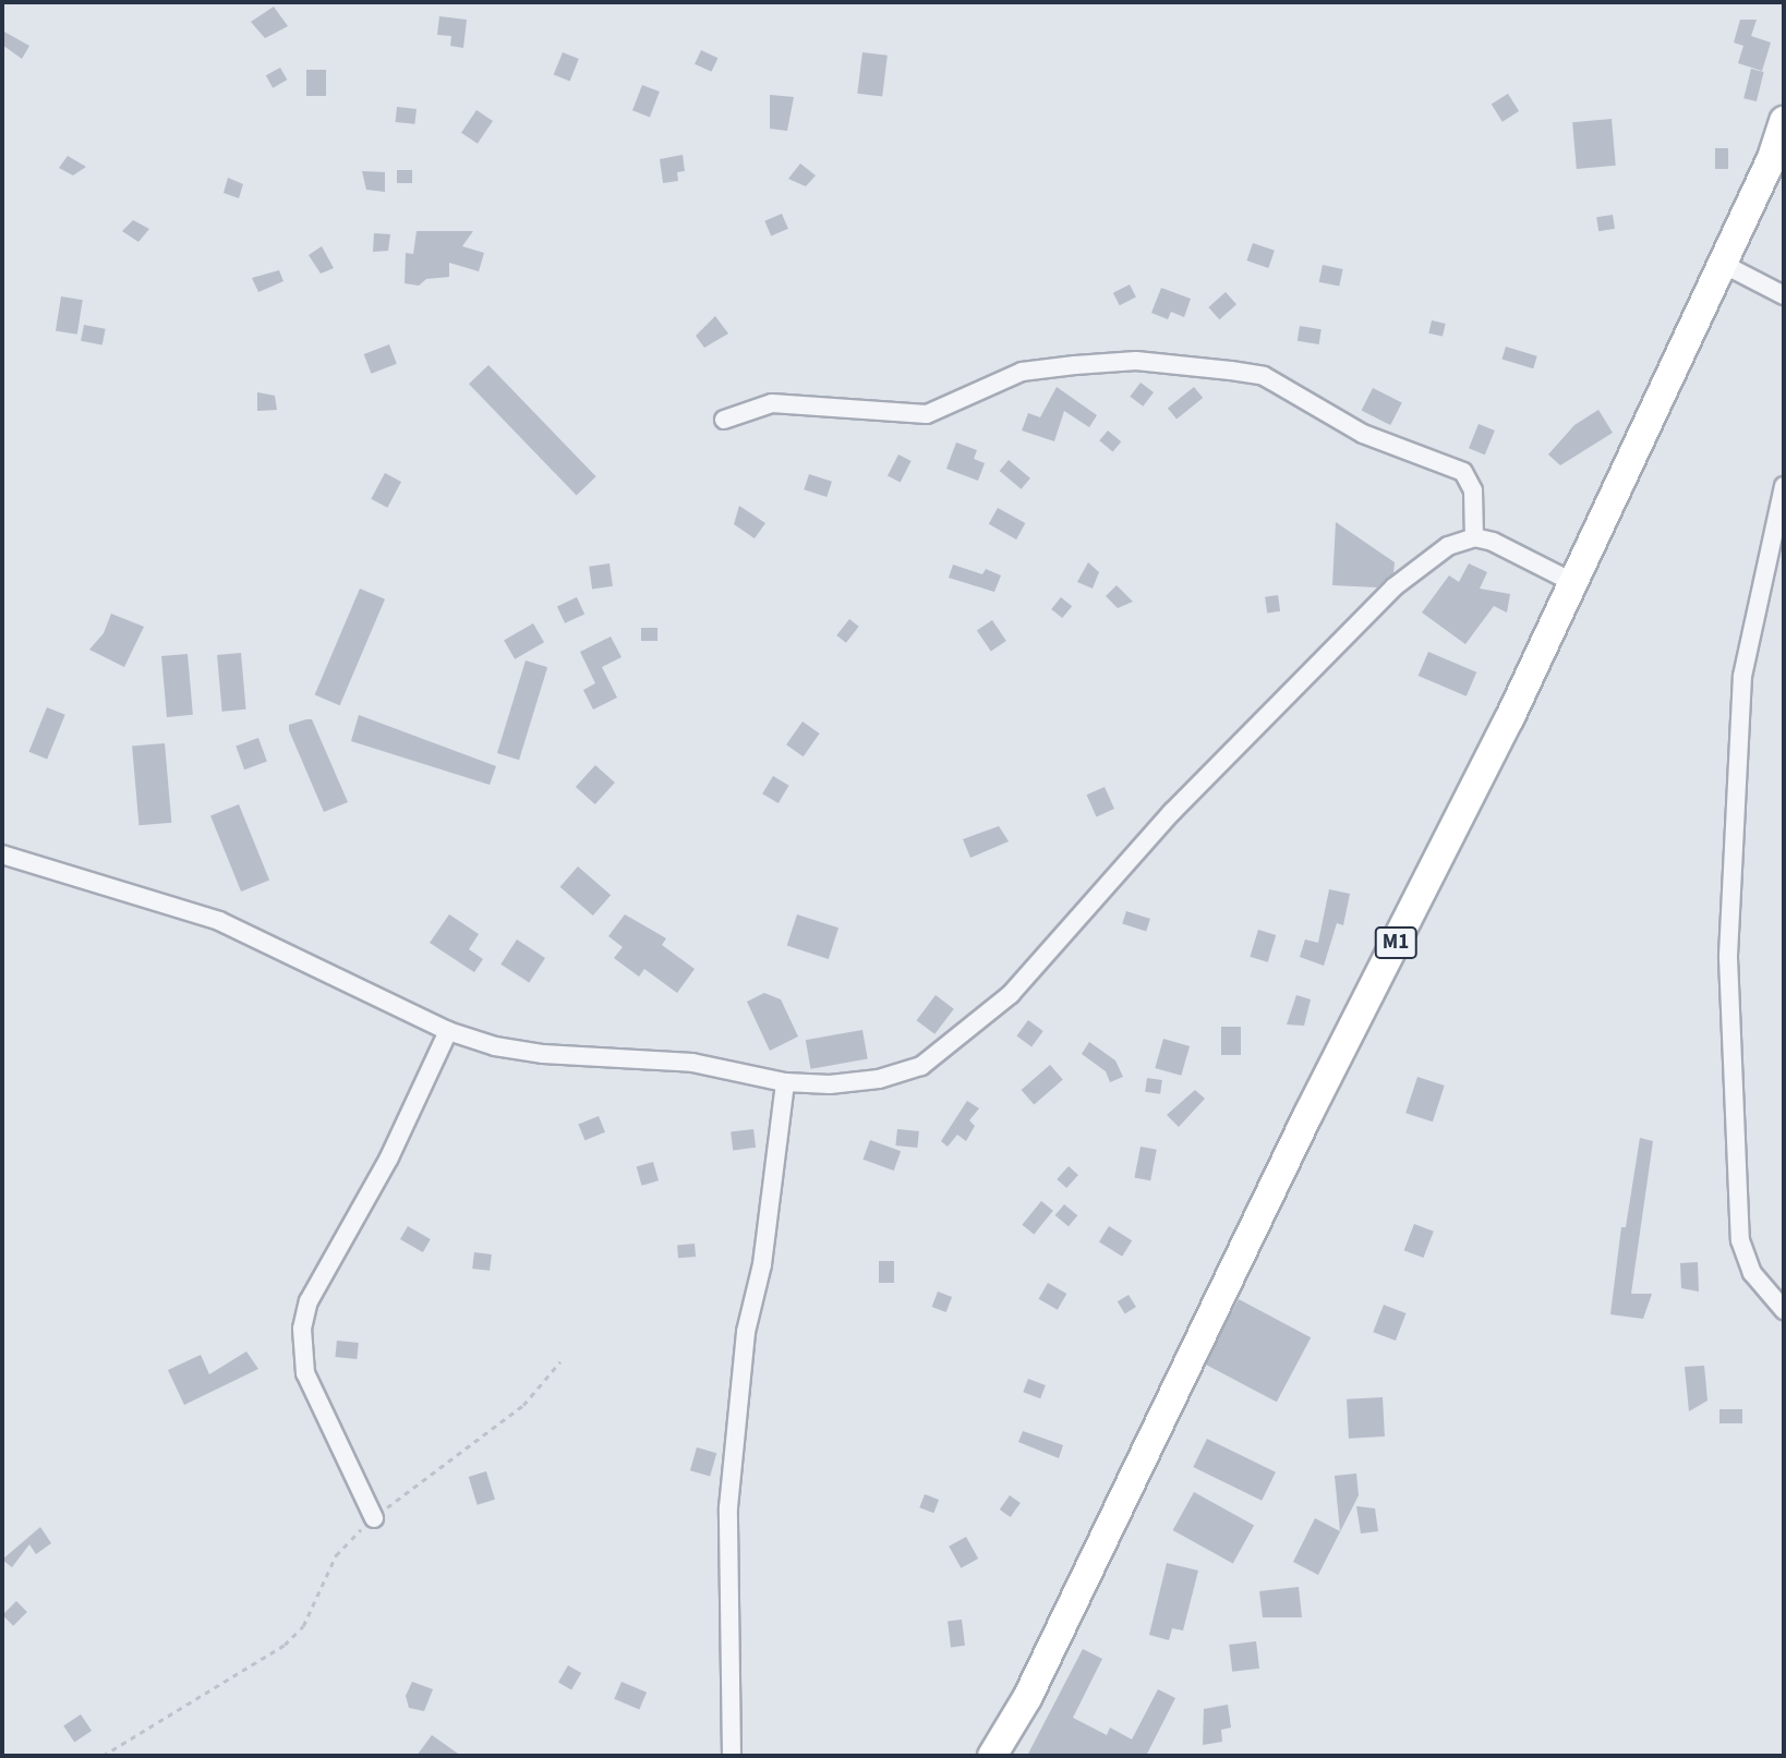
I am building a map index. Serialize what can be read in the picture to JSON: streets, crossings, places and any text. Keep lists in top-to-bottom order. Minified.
{"streets":{"highway":["M1"]}}
